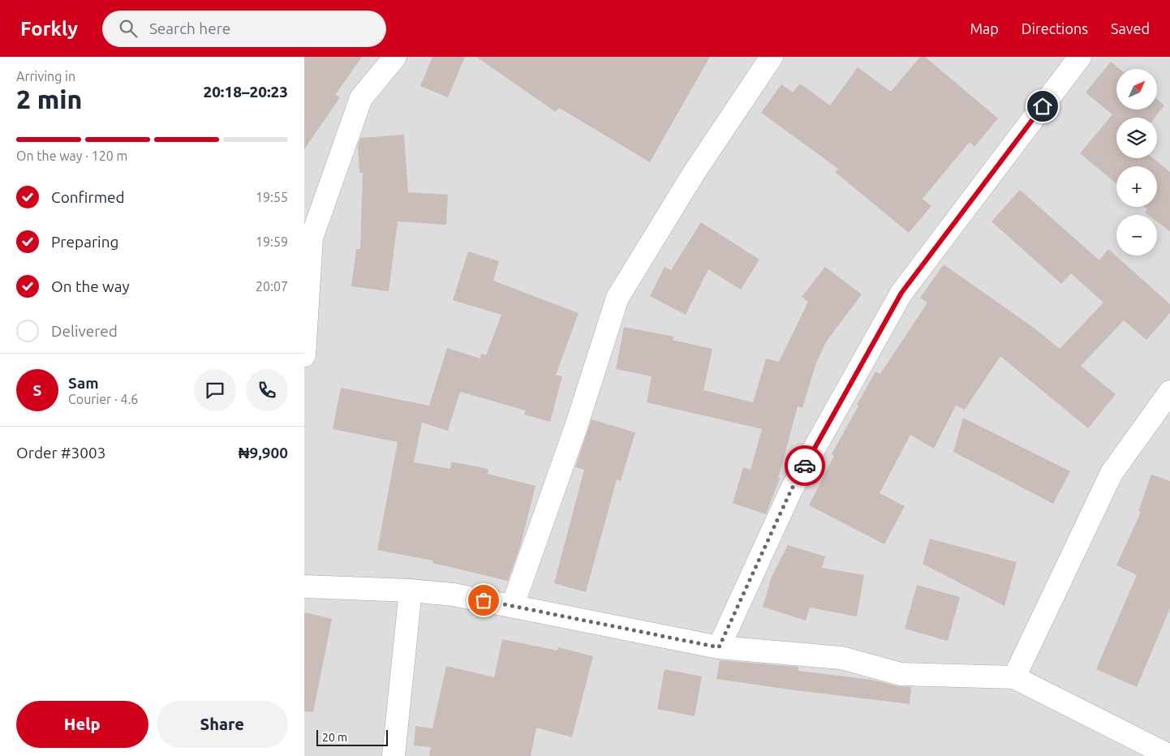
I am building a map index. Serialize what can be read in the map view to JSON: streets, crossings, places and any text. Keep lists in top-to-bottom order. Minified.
{"scale_bar":"20 m","north":"top right","page":{"header":"Forkly","search":"Search here","nav":["Map","Directions","Saved"],"heading":["2 min","Arriving in","20:18–20:23"],"panel":["Sam","Courier · 4.6","Order #3003","₦9,900"],"map_buttons":["+","−"],"bar":"On the way · 120 m","list":[["Confirmed","19:55"],["Preparing","19:59"],["On the way","20:07"],"Delivered"],"round":"S","buttons":["Help","Share"],"scale":"20 m"}}
